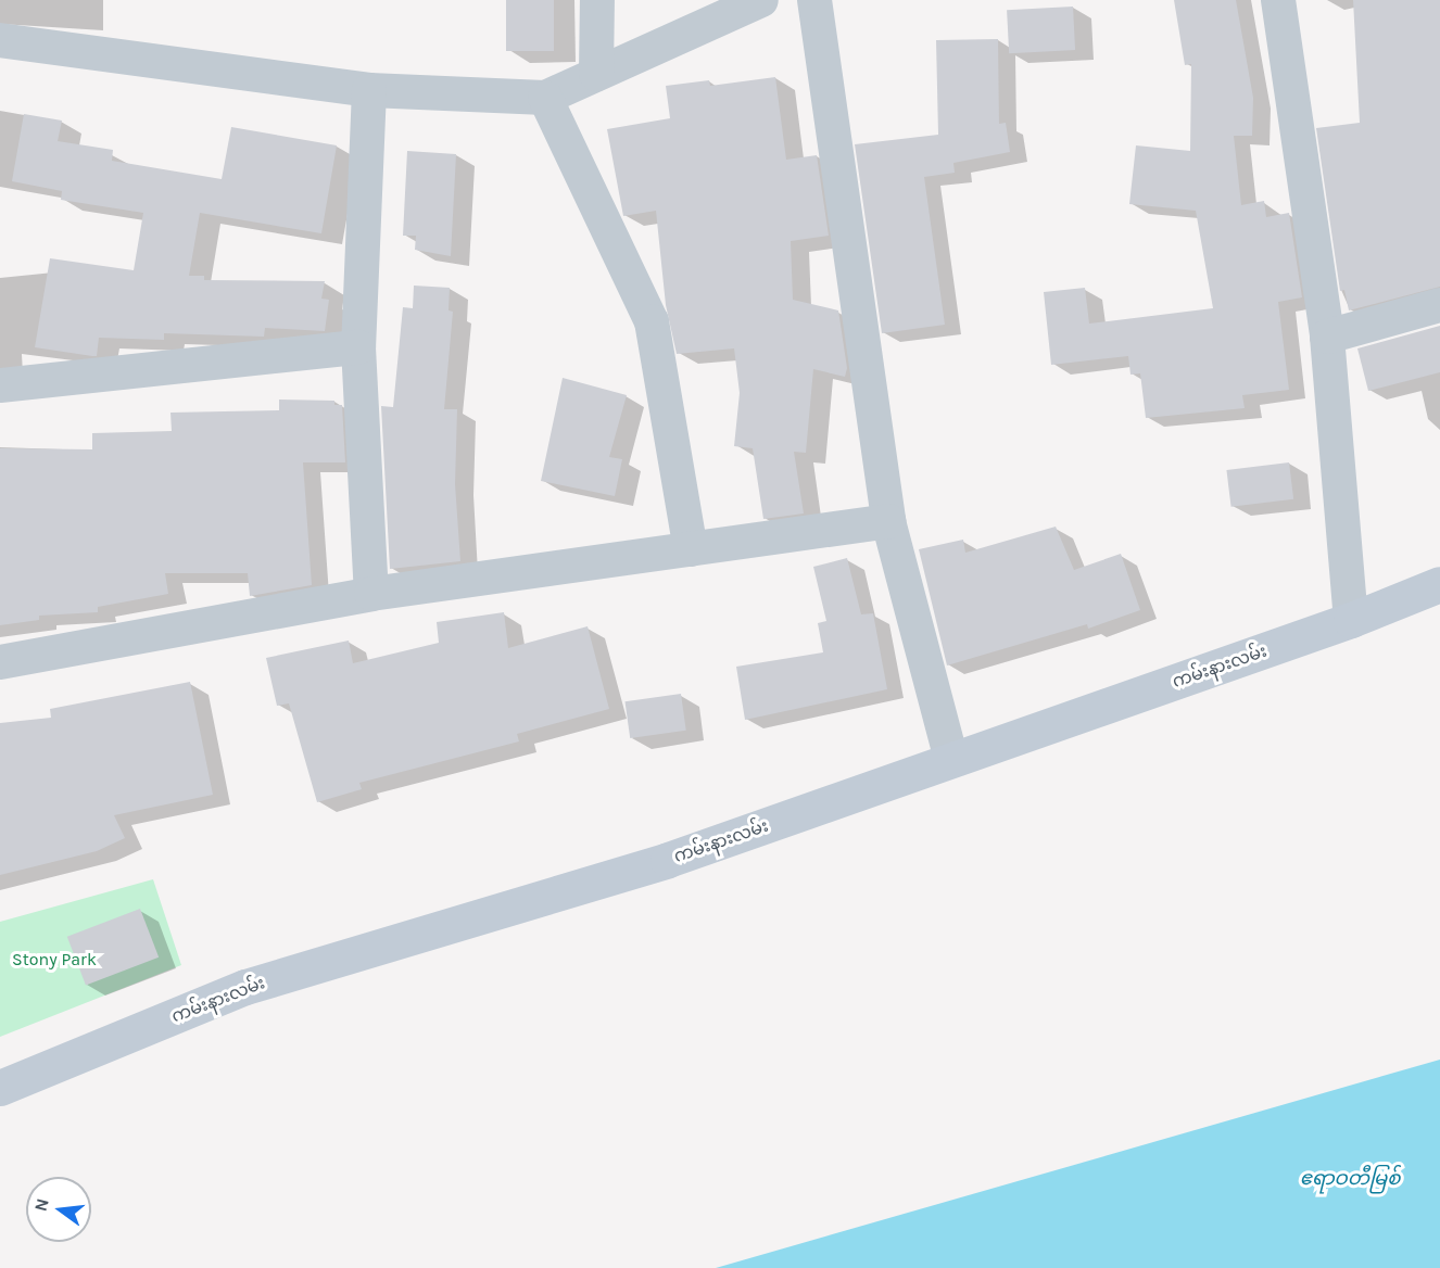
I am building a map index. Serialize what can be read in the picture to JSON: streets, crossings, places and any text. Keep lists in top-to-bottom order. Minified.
{"streets":{"street":["ကမ်းနားလမ်း"]},"water":["ဧရာဝတီမြစ်"],"parks":["Stony Park"],"north":"left"}
